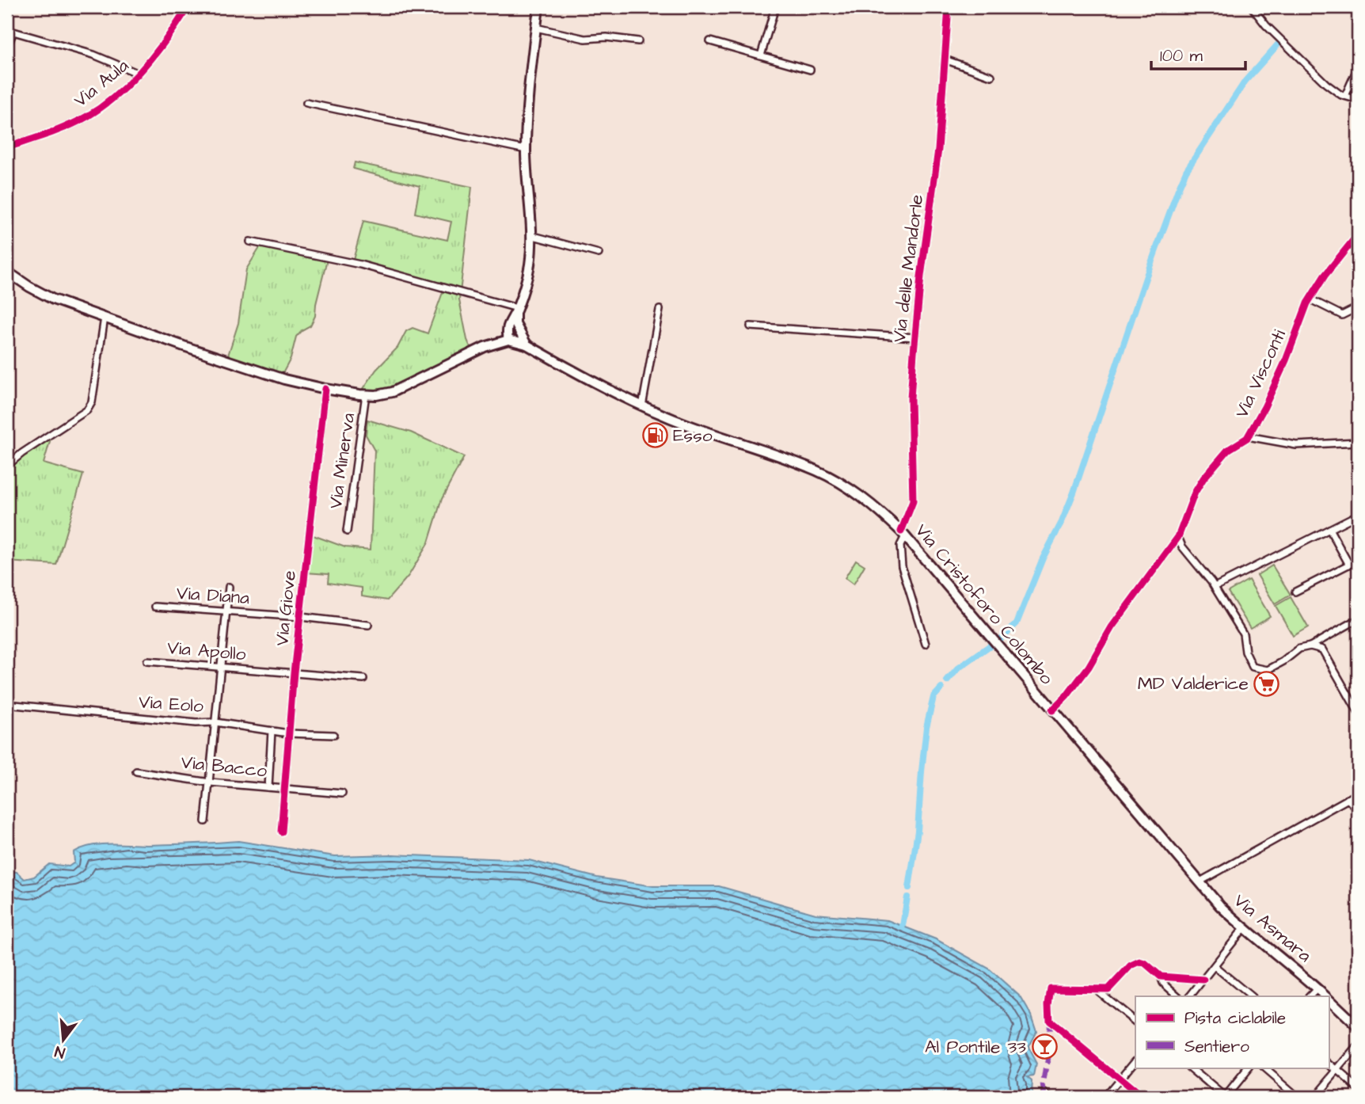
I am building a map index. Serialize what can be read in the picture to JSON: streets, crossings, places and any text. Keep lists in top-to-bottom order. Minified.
{"streets":{"main road":["Via Cristoforo Colombo","Via Asmara"],"street":["Via Aula","Via delle Mandorle","Via Visconti","Via Minerva","Via Diana","Via Giove","Via Apollo","Via Eolo","Via Bacco"]},"crossings":[["Via delle Mandorle","Via Cristoforo Colombo"],["Via Visconti","Via Cristoforo Colombo"],["Via Diana","Via Giove"],["Via Cristoforo Colombo","Via Asmara"],["Via Giove","Via Apollo"],["Via Giove","Via Eolo"],["Via Giove","Via Bacco"]],"places":{"fuel station":["Esso"],"supermarket":["MD Valderice"],"bar":["Al Pontile 33"]},"legend":["Pista ciclabile","Sentiero"],"scale_bar":"100 m","north":"bottom"}
